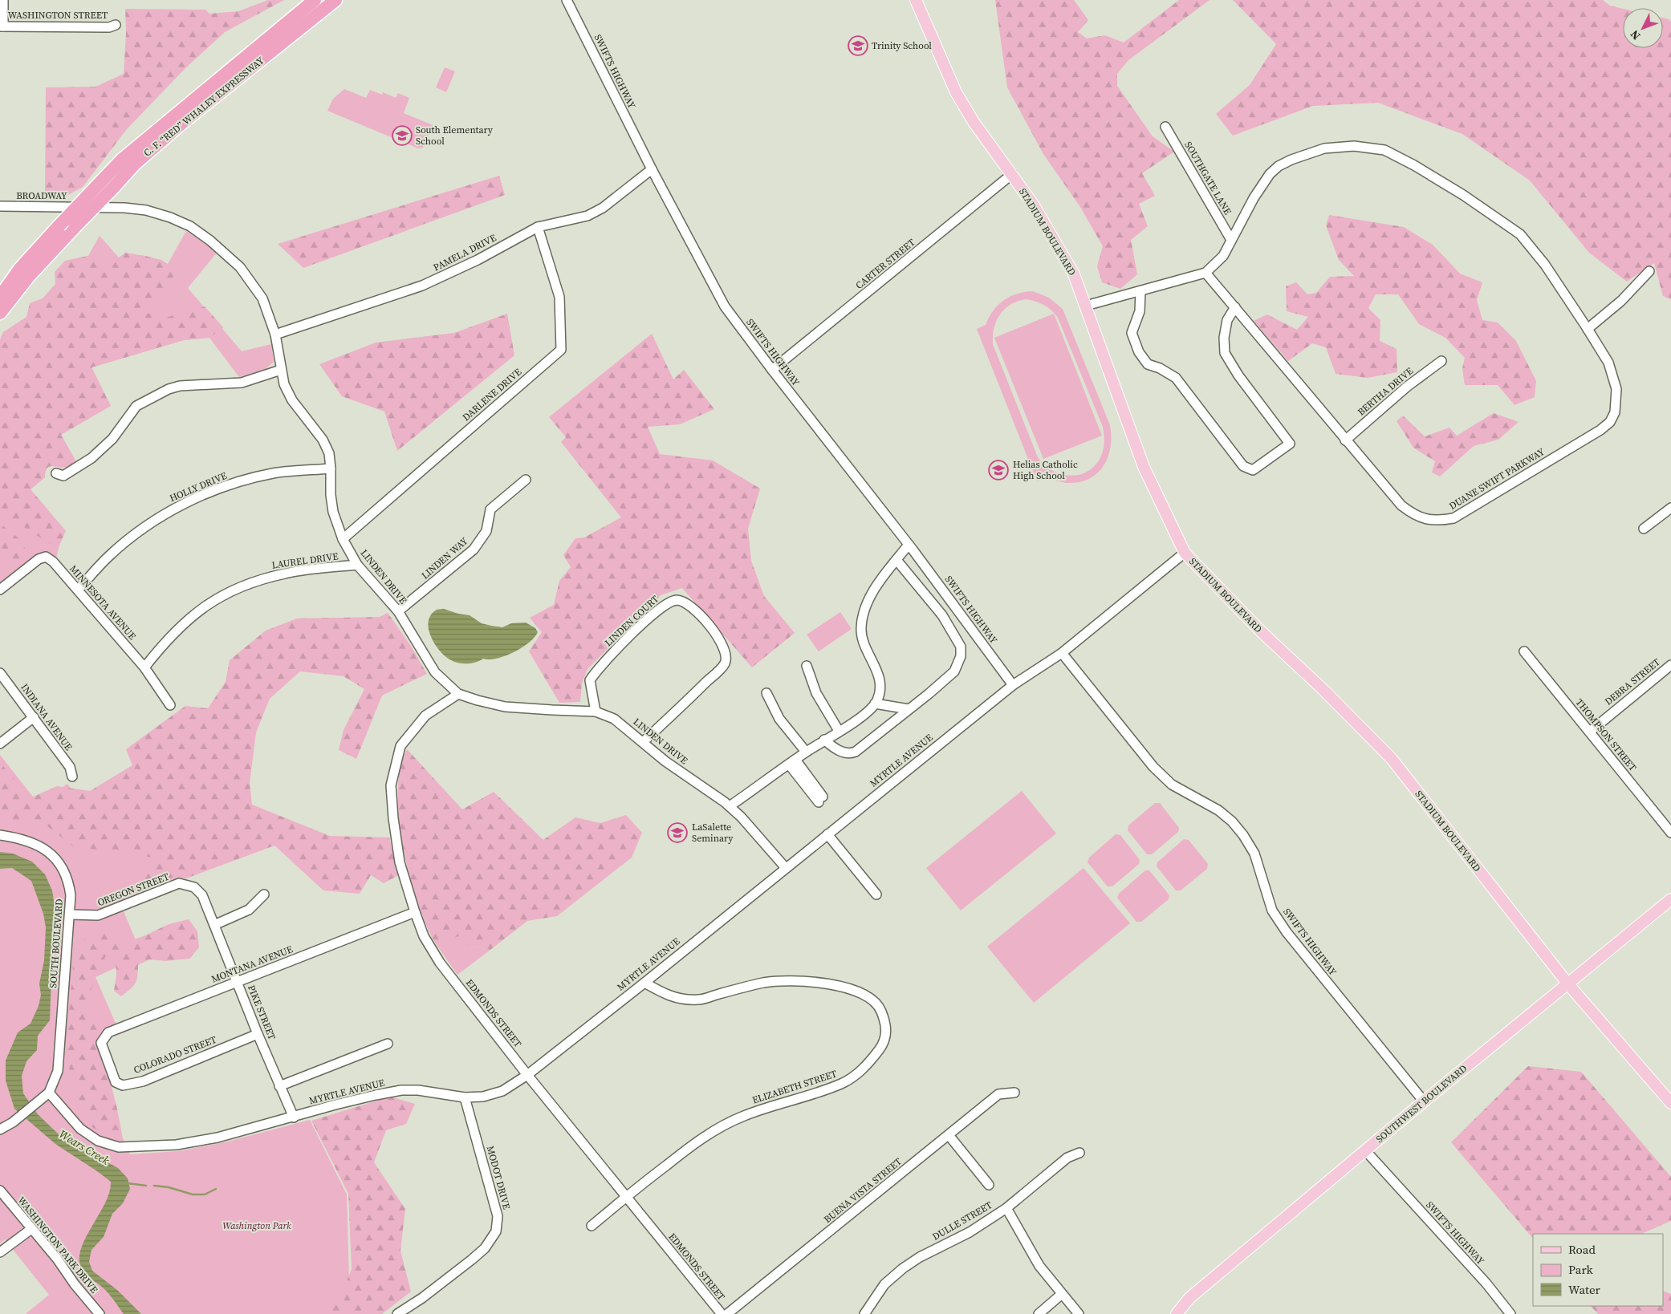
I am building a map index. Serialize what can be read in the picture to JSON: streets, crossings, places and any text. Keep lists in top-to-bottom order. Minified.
{"streets":{"highway":["C. F. “RED” WHALEY EXPRESSWAY"],"main road":["STADIUM BOULEVARD","SOUTHWEST BOULEVARD"],"street":["WASHINGTON STREET","SWIFTS HIGHWAY","SOUTHGATE LANE","BROADWAY","PAMELA DRIVE","CARTER STREET","BERTHA DRIVE","DARLENE DRIVE","DUANE SWIFT PARKWAY","HOLLY DRIVE","LINDEN WAY","LAUREL DRIVE","LINDEN DRIVE","MINNESOTA AVENUE","LINDEN COURT","DEBRA STREET","INDIANA AVENUE","THOMPSON STREET","MYRTLE AVENUE","OREGON STREET","SOUTH BOULEVARD","MONTANA AVENUE","PIKE STREET","EDMONDS STREET","COLORADO STREET","ELIZABETH STREET","MODOT DRIVE","BUENA VISTA STREET","DULLE STREET","WASHINGTON PARK DRIVE"]},"crossings":[["SWIFTS HIGHWAY","PAMELA DRIVE"],["SWIFTS HIGHWAY","CARTER STREET"],["SWIFTS HIGHWAY","MYRTLE AVENUE"],["SWIFTS HIGHWAY","SOUTHWEST BOULEVARD"],["SOUTHGATE LANE","DUANE SWIFT PARKWAY"],["BROADWAY","LINDEN DRIVE"],["STADIUM BOULEVARD","CARTER STREET"],["STADIUM BOULEVARD","DUANE SWIFT PARKWAY"],["STADIUM BOULEVARD","MYRTLE AVENUE"],["STADIUM BOULEVARD","SOUTHWEST BOULEVARD"],["PAMELA DRIVE","DARLENE DRIVE"],["PAMELA DRIVE","LINDEN DRIVE"],["BERTHA DRIVE","DUANE SWIFT PARKWAY"],["DARLENE DRIVE","LINDEN DRIVE"],["HOLLY DRIVE","LINDEN DRIVE"],["HOLLY DRIVE","MINNESOTA AVENUE"],["LINDEN WAY","LINDEN DRIVE"],["LAUREL DRIVE","LINDEN DRIVE"],["LAUREL DRIVE","MINNESOTA AVENUE"],["LINDEN DRIVE","LINDEN COURT"],["LINDEN DRIVE","MYRTLE AVENUE"],["LINDEN DRIVE","EDMONDS STREET"],["DEBRA STREET","THOMPSON STREET"],["MYRTLE AVENUE","SOUTH BOULEVARD"],["MYRTLE AVENUE","PIKE STREET"],["MYRTLE AVENUE","EDMONDS STREET"],["MYRTLE AVENUE","ELIZABETH STREET"],["MYRTLE AVENUE","MODOT DRIVE"],["OREGON STREET","SOUTH BOULEVARD"],["OREGON STREET","PIKE STREET"],["MONTANA AVENUE","PIKE STREET"],["MONTANA AVENUE","EDMONDS STREET"],["MONTANA AVENUE","COLORADO STREET"],["PIKE STREET","COLORADO STREET"],["EDMONDS STREET","ELIZABETH STREET"]],"water":["Wears Creek"],"parks":["Washington Park"],"places":{"school or university":["Trinity School","South Elementary School","Helias Catholic High School","LaSalette Seminary"]},"legend":["Road","Park","Water"],"north":"bottom left"}
